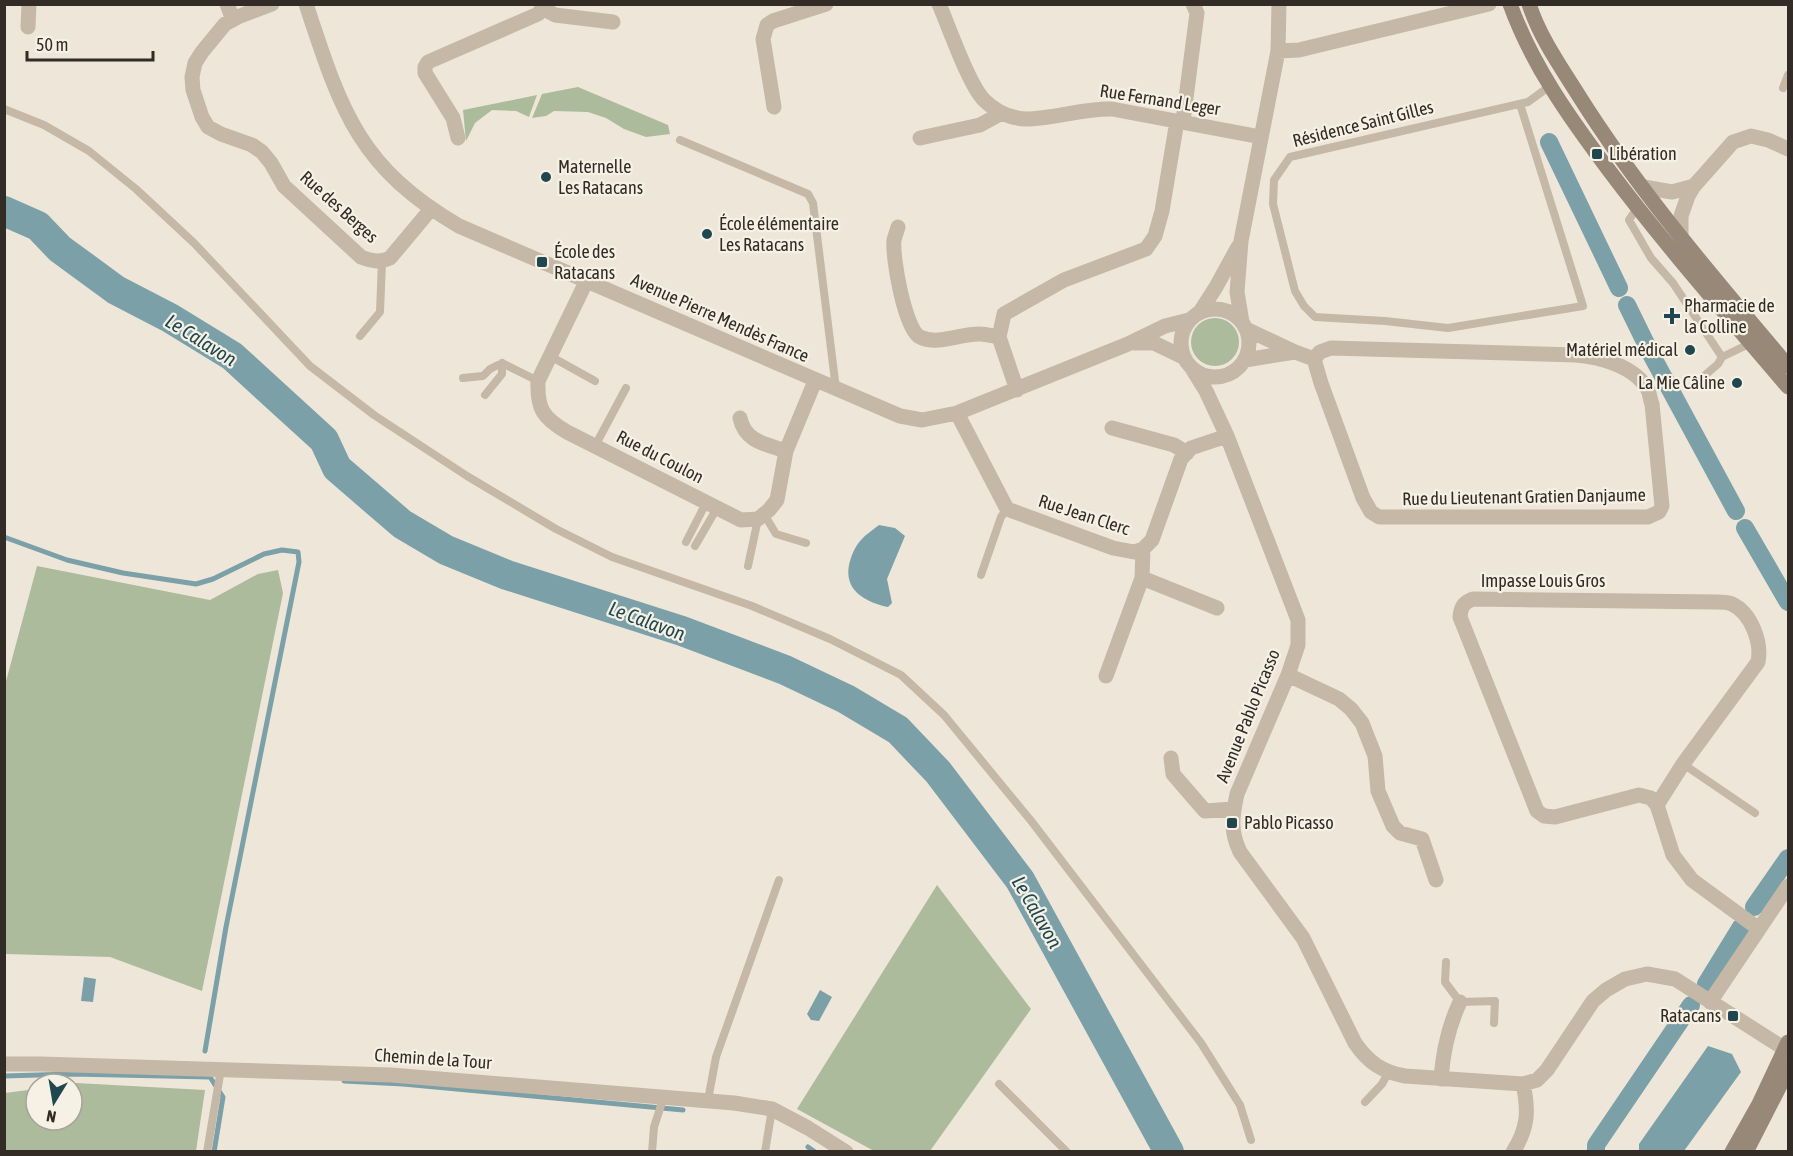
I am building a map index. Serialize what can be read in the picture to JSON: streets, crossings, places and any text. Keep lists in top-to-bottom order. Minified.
{"streets":{"street":["Rue Fernand Leger","Rue des Berges","Avenue Pierre Mendès France","Rue du Coulon","Rue du Lieutenant Gratien Danjaume","Rue Jean Clerc","Impasse Louis Gros","Avenue Pablo Picasso","Chemin de la Tour"],"lane":["Résidence Saint Gilles"]},"crossings":[["Rue des Berges","Avenue Pierre Mendès France"],["Avenue Pierre Mendès France","Avenue Pablo Picasso"]],"water":["Le Calavon"],"places":{"transit":["Libération","École des Ratacans","Pablo Picasso","Ratacans"],"other":["Maternelle Les Ratacans","École élémentaire Les Ratacans","Matériel médical","La Mie Câline"],"health":["Pharmacie de la Colline"]},"scale_bar":"50 m","north":"bottom"}
